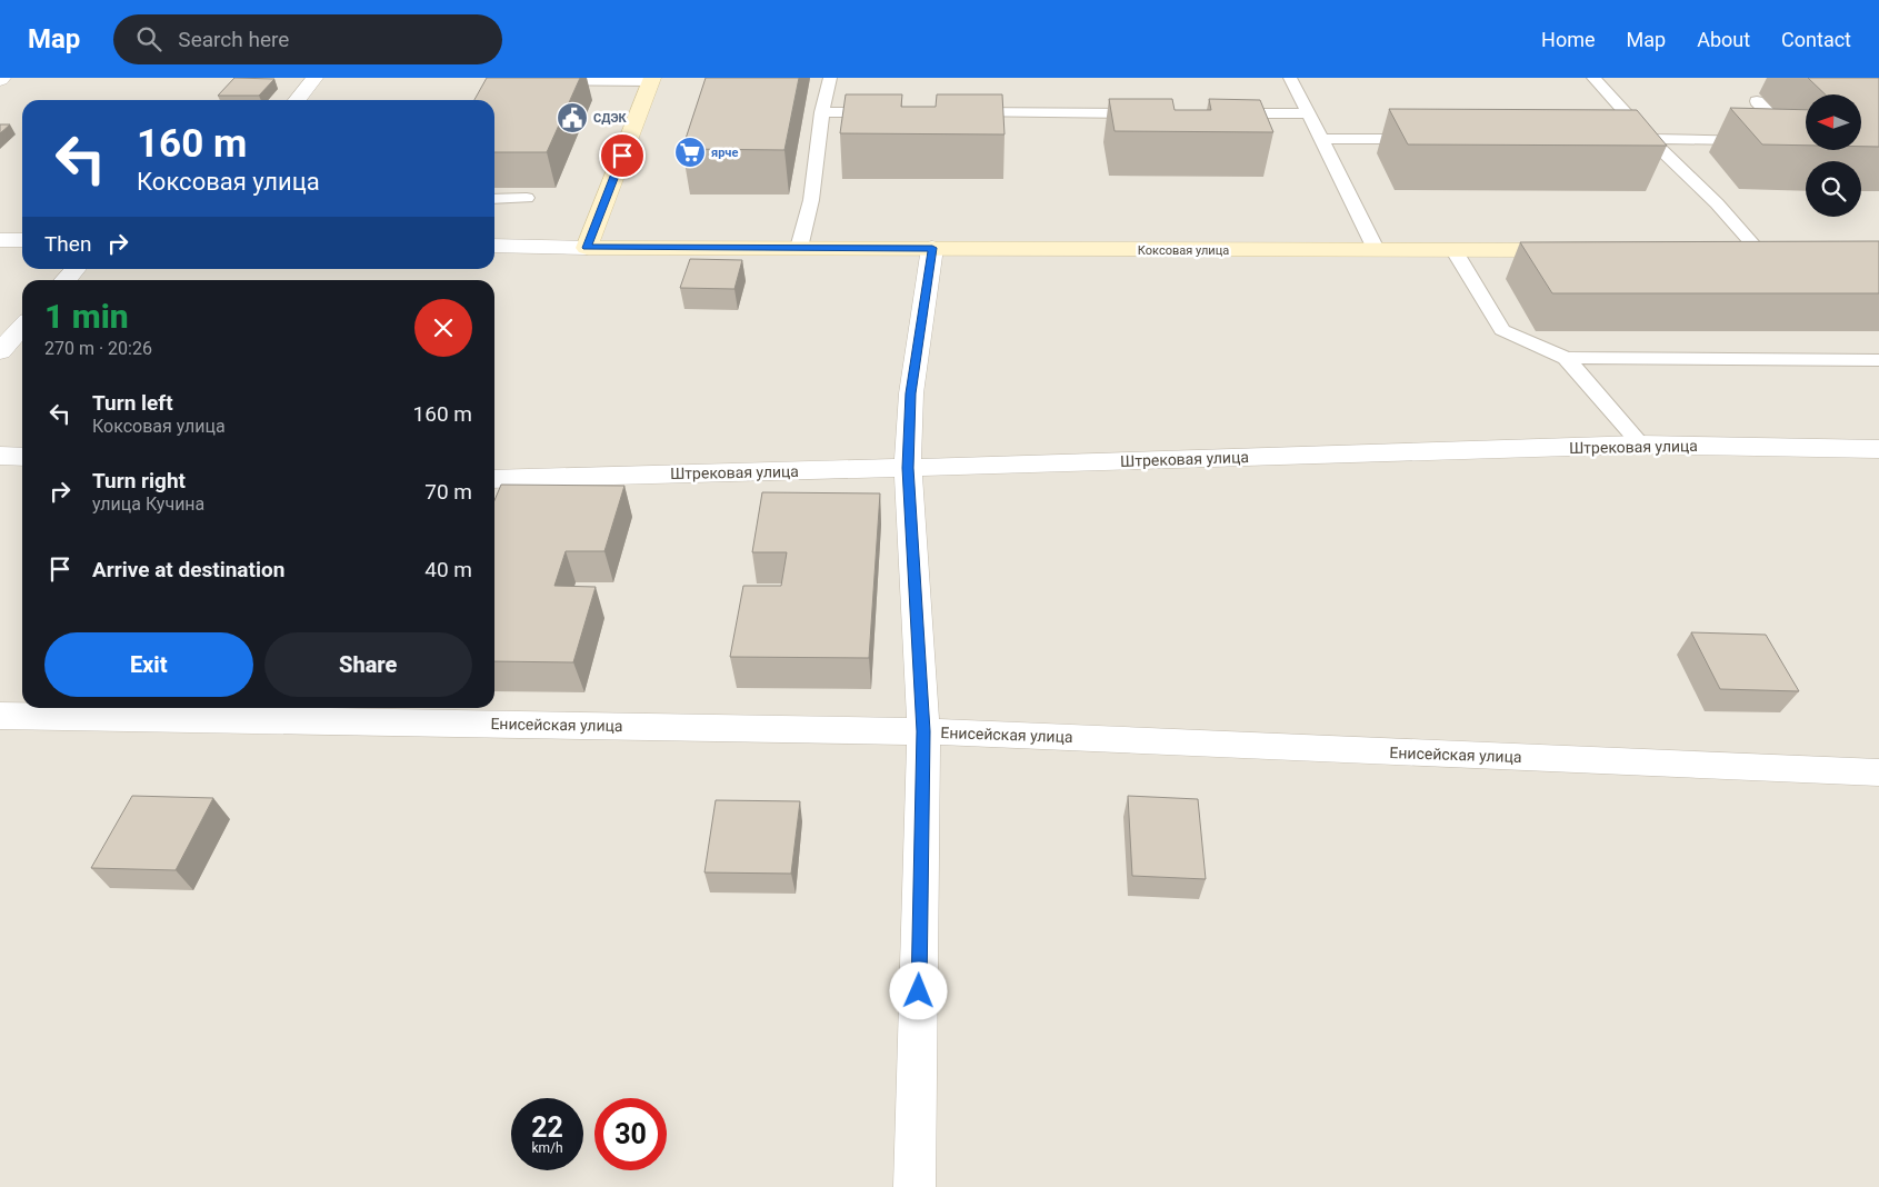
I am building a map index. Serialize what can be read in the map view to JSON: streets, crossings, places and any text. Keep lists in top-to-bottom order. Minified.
{"streets":{"main road":["Коксовая улица"],"street":["Штрековая улица","Енисейская улица"]},"places":{"public building":["СДЭК"],"supermarket":["ярче"]},"north":"left","page":{"header":"Map","search":"Search here","nav":["Home","Map","About","Contact"],"turn":["160 m","Коксовая улица"],"then":"Then","heading":["1 min","270 m · 20:26"],"list":[{"name":"Turn left","note":"Коксовая улица","value":"160 m"},{"name":"Turn right","note":"улица Кучина","value":"70 m"},{"name":"Arrive at destination","value":"40 m"}],"buttons":["Exit","Share"],"speed":"22 km/h","limit":"30"}}
